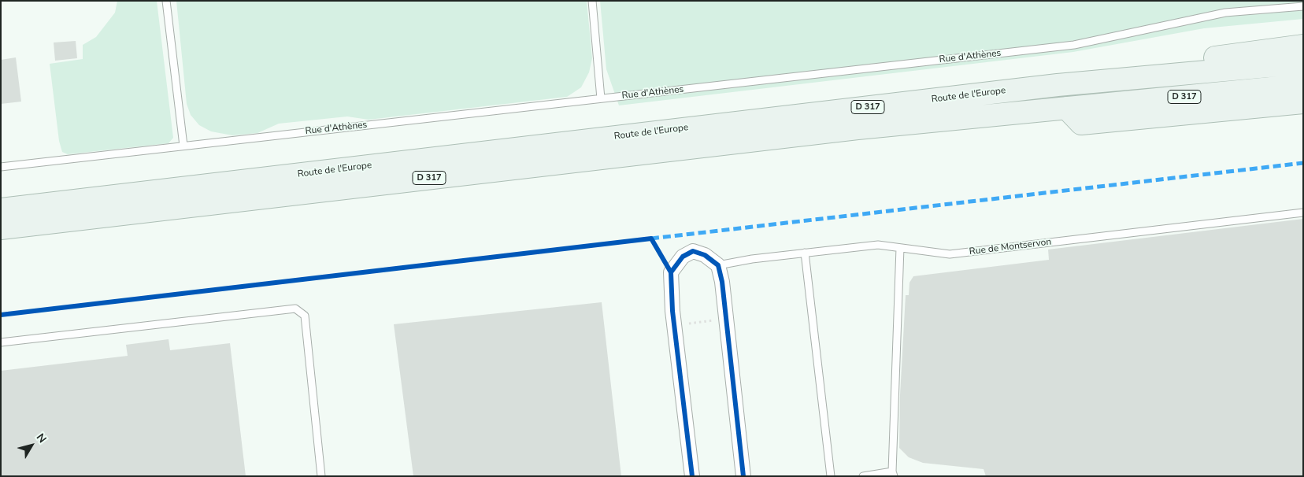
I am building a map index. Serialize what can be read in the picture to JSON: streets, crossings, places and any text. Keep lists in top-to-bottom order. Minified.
{"streets":{"main road":["Route de l'Europe","D 317"],"lane":["Rue d'Athènes","Rue de Montservon"]},"north":"top right"}
